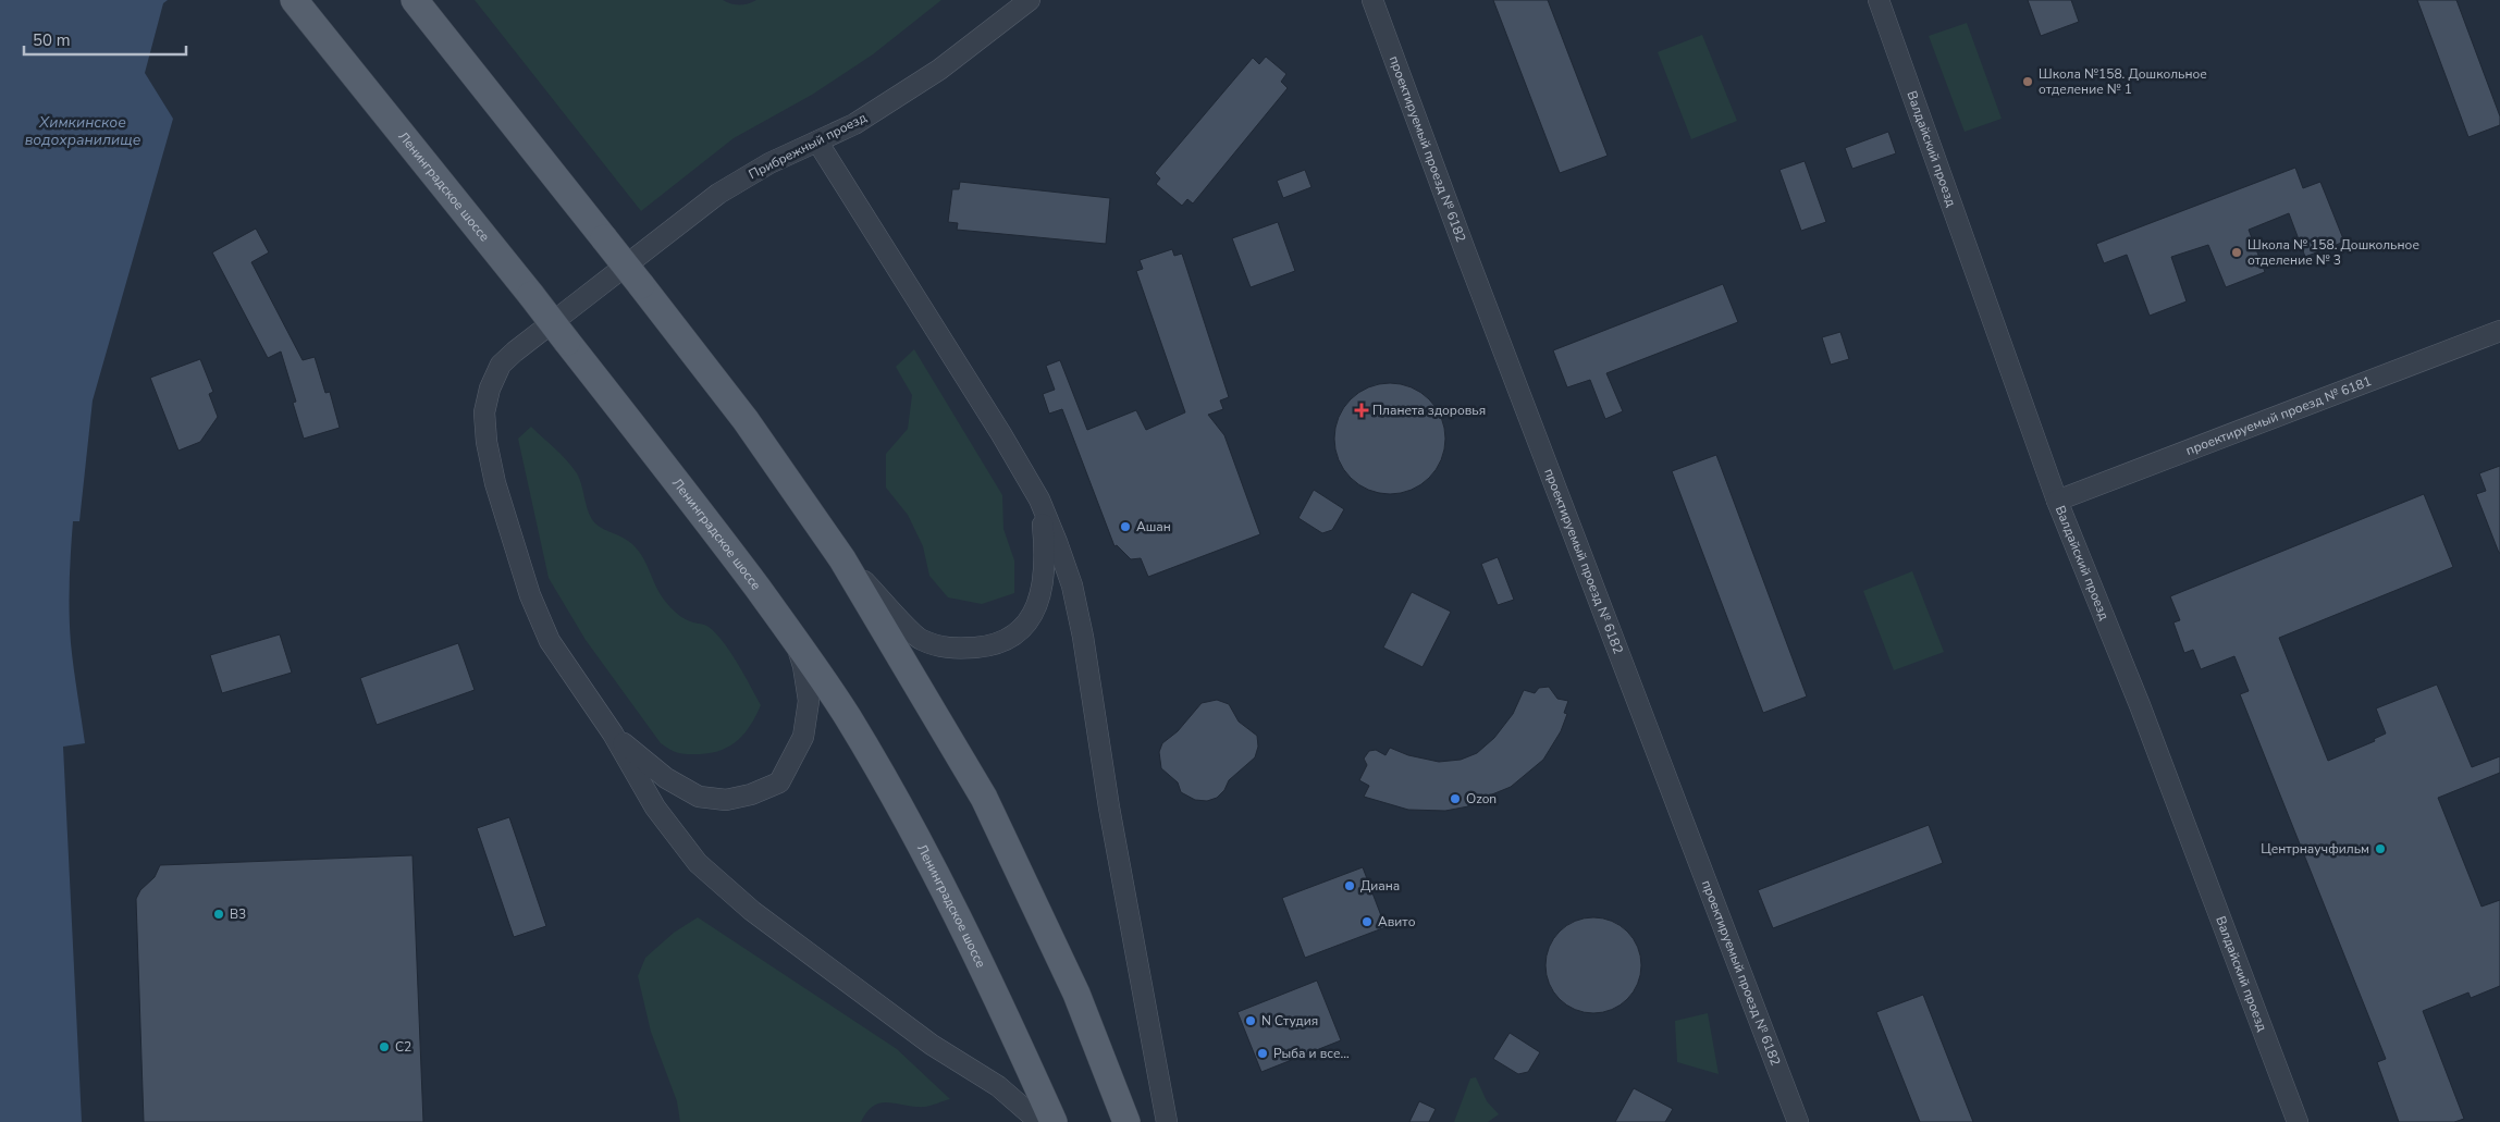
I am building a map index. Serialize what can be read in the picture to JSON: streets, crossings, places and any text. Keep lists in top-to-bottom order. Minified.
{"streets":{"main road":["Ленинградское шоссе"],"street":["Прибрежный проезд","проектируемый проезд № 6182","Валдайский проезд","проектируемый проезд № 6181"]},"crossings":[["Валдайский проезд","проектируемый проезд № 6181"]],"water":["Химкинское водохранилище"],"places":{"other":["Школа №158. Дошкольное отделение № 1","Школа № 158. Дошкольное отделение № 3","Ашан","Ozon","Центрнаучфильм","Диана","B3","Авито","N Студия","C2","Рыба и все..."],"health":["Планета здоровья"]},"scale_bar":"50 m"}
